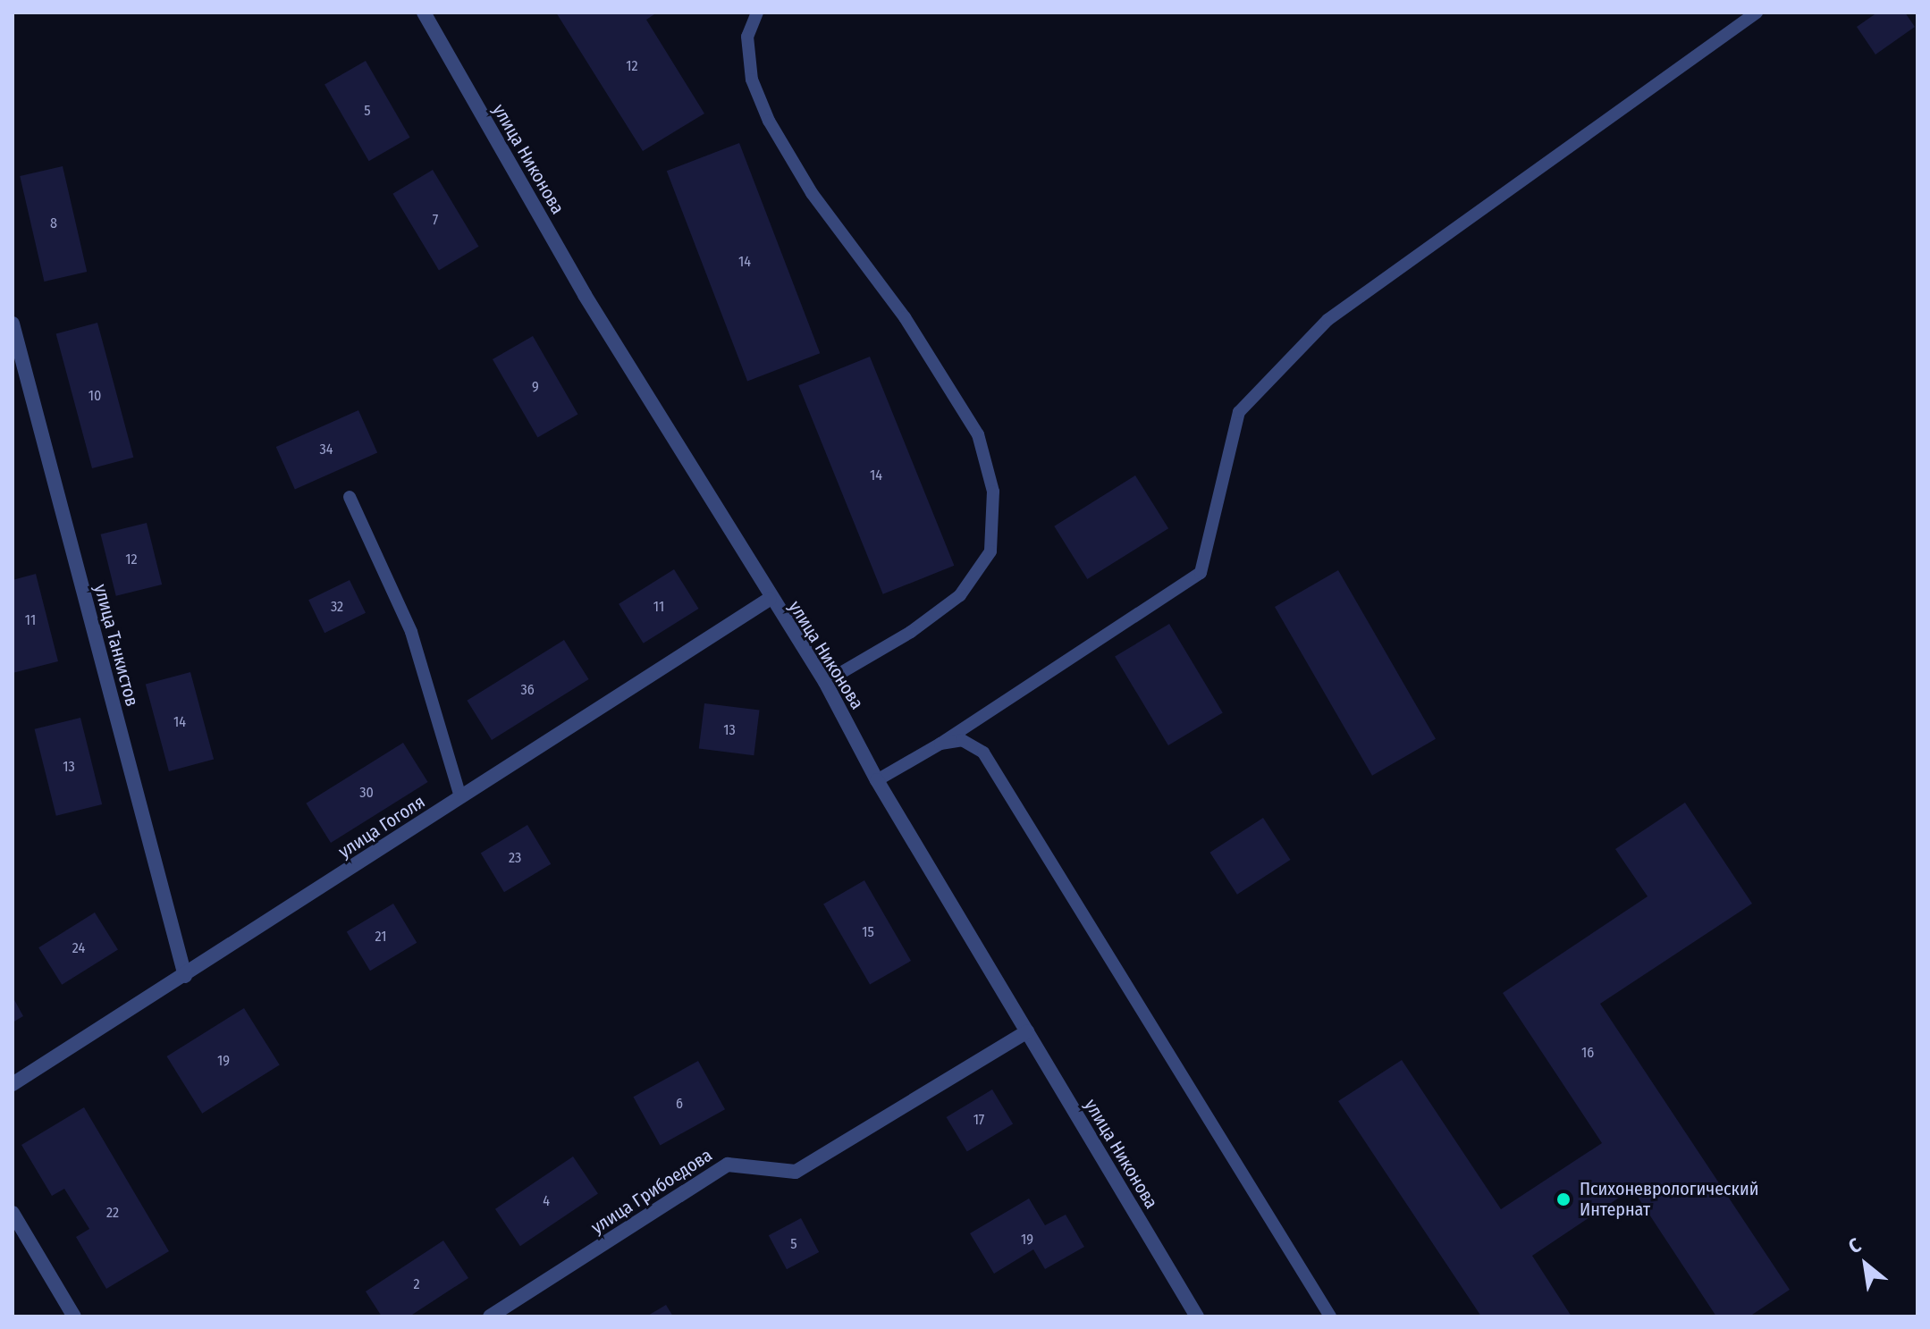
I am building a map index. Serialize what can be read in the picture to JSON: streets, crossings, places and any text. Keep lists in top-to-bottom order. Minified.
{"streets":{"street":["улица Никонова","улица Танкистов","улица Гоголя","улица Грибоедова"]},"crossings":[["улица Никонова","улица Гоголя"],["улица Никонова","улица Грибоедова"],["улица Танкистов","улица Гоголя"]],"places":["Психоневрологический Интернат"],"house_numbers":["12","5","7","8","14","9","10","34","14","12","32","11","11","36","14","13","13","30","23","15","21","24","16","19","6","17","4","22","19","5","2"],"north":"top left"}
